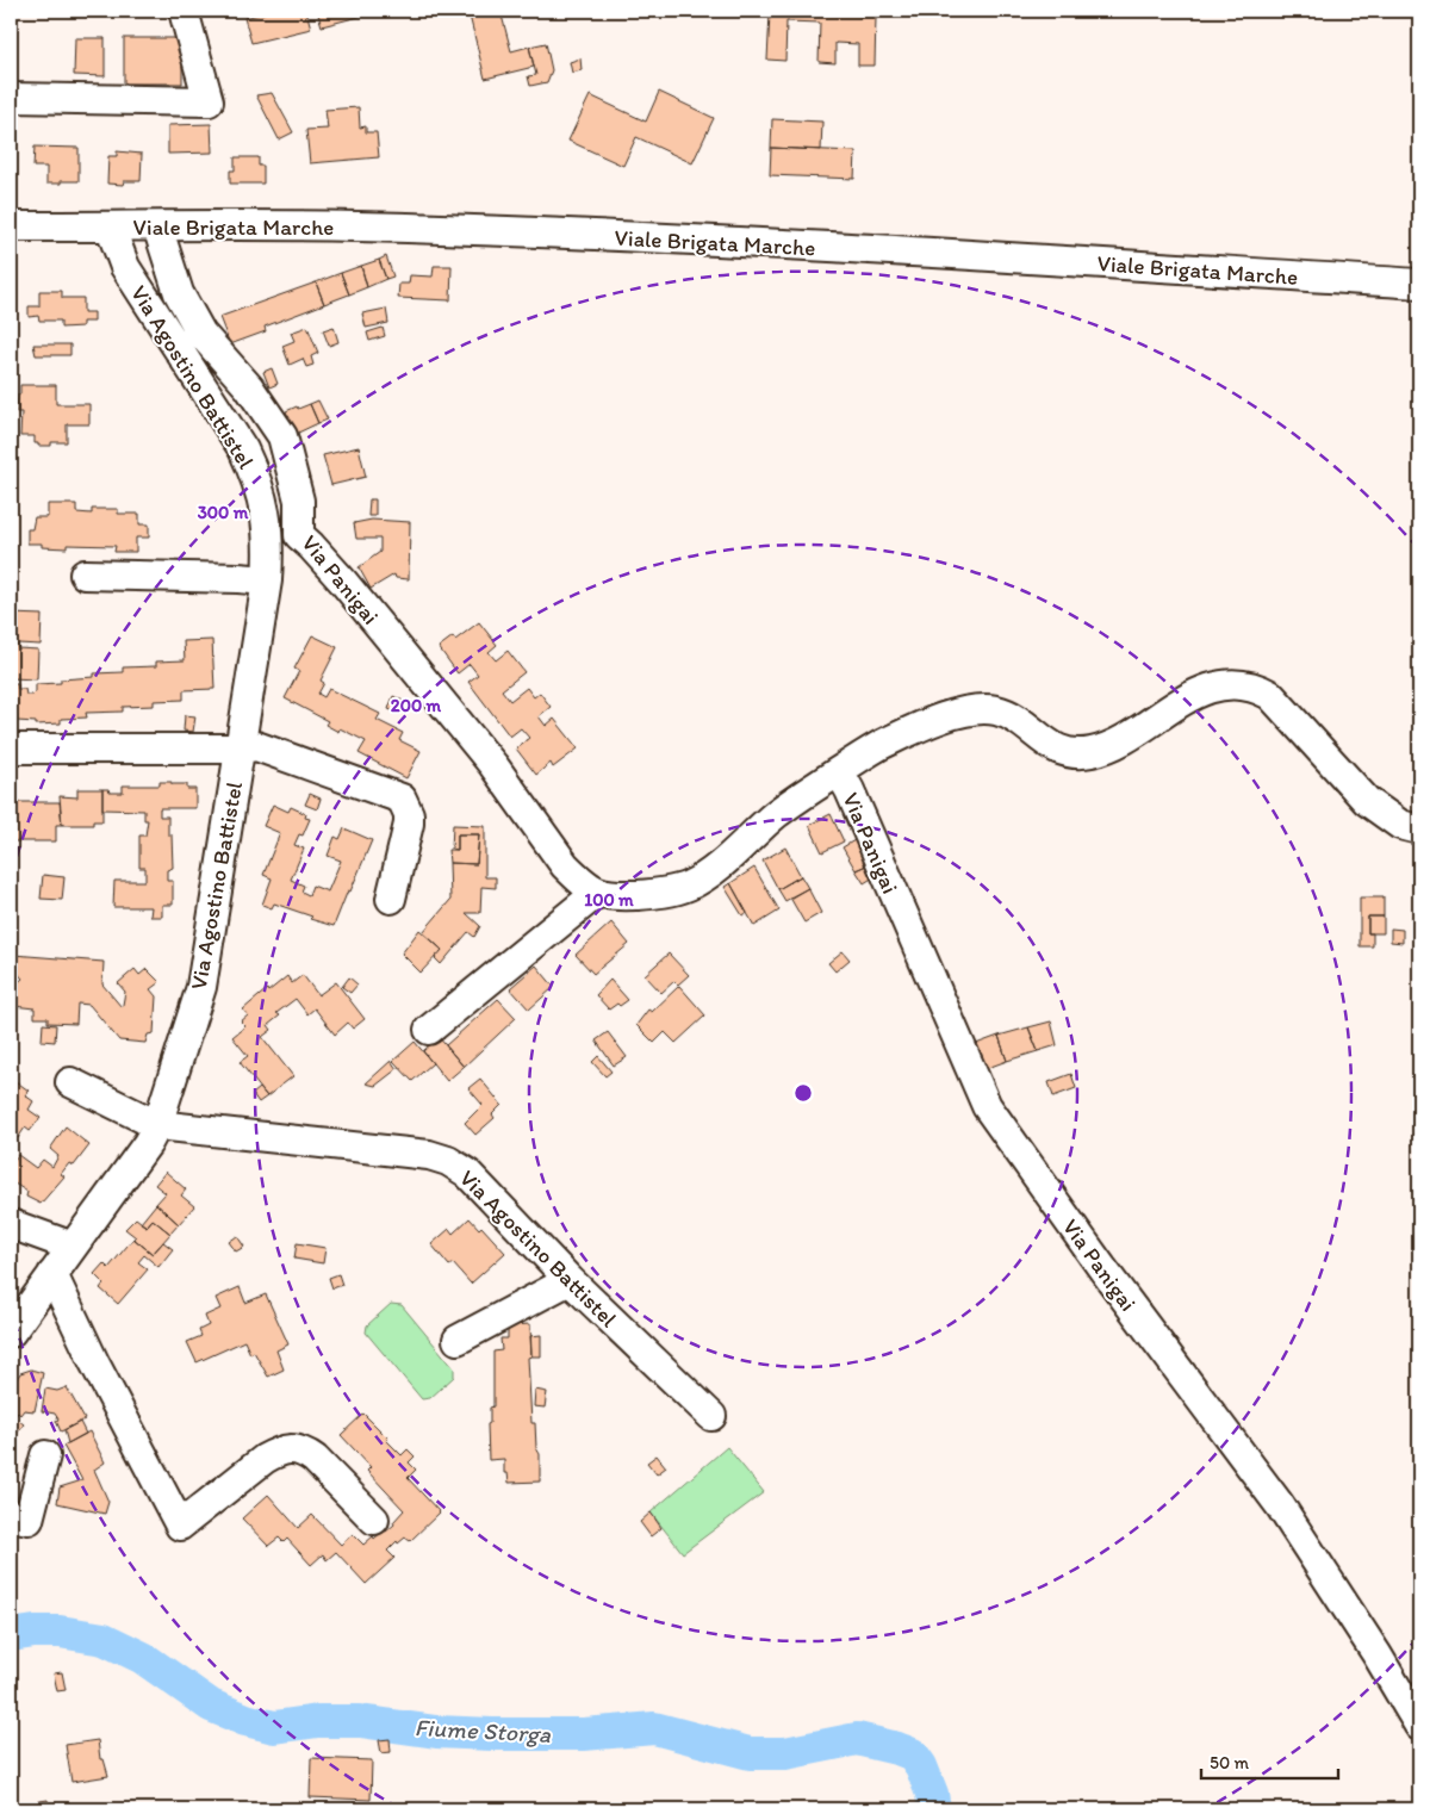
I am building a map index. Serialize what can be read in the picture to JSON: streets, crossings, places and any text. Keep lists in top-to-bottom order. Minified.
{"streets":{"street":["Viale Brigata Marche","Via Agostino Battistel","Via Panigai"]},"crossings":[["Viale Brigata Marche","Via Agostino Battistel"],["Viale Brigata Marche","Via Panigai"]],"water":["Fiume Storga"],"scale_bar":"50 m","rings":["300 m","200 m","100 m"]}
